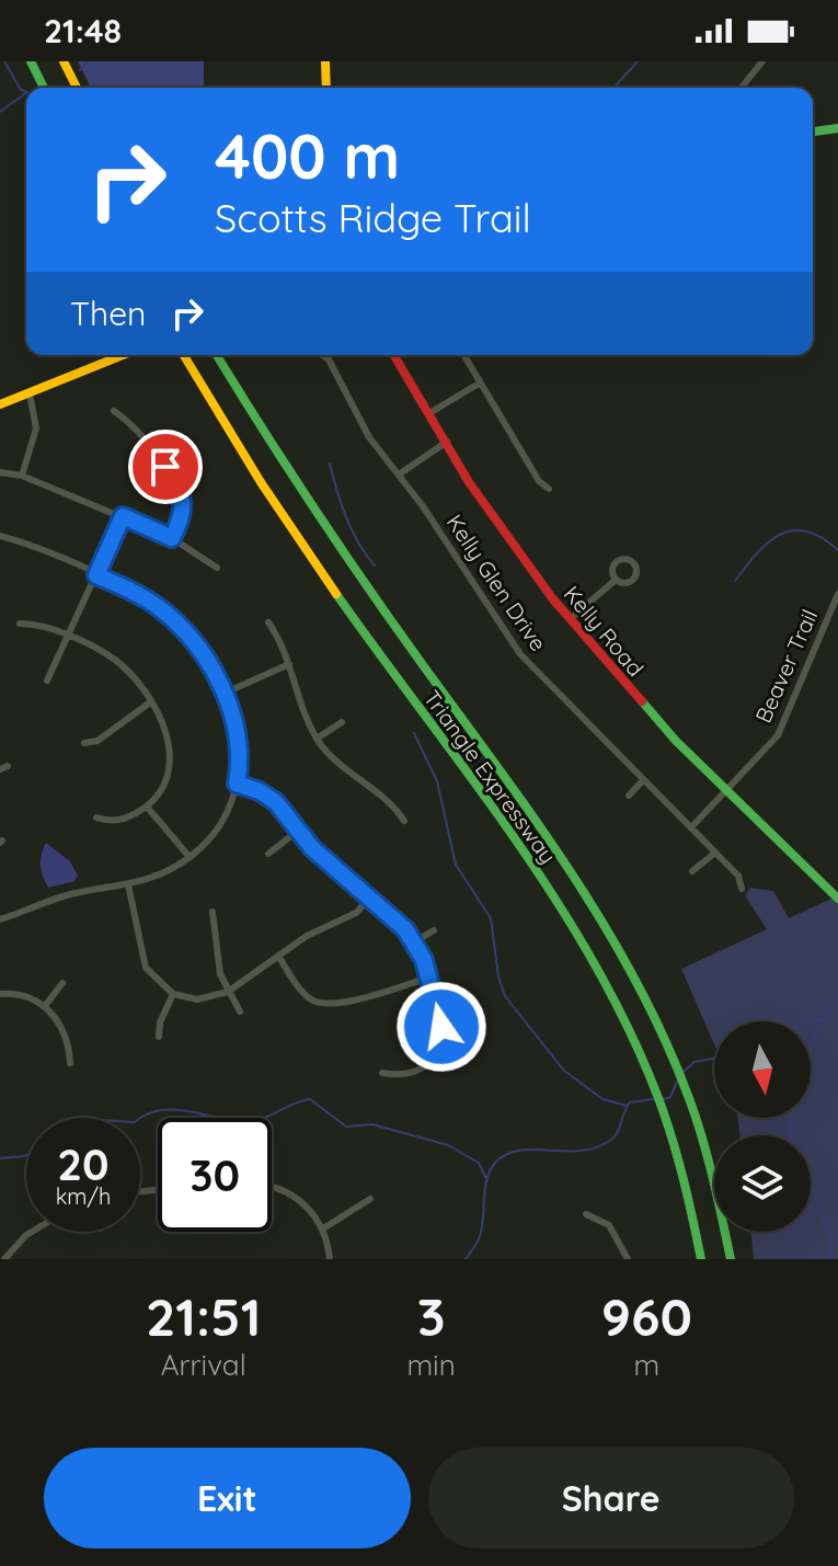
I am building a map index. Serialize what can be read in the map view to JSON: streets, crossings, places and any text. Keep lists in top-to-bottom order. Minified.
{"streets":{"main road":["Kelly Road","Triangle Expressway"],"street":["Kelly Glen Drive","Beaver Trail"]},"crossings":[["Kelly Glen Drive","Beaver Trail"],["Kelly Road","Beaver Trail"]],"north":"bottom","page":{"status":"21:48","turn":["400 m","Scotts Ridge Trail"],"then":"Then","speed":"20 km/h","limit":"30","eta":["21:51","Arrival","3","min","960","m"],"buttons":["Exit","Share"]}}
